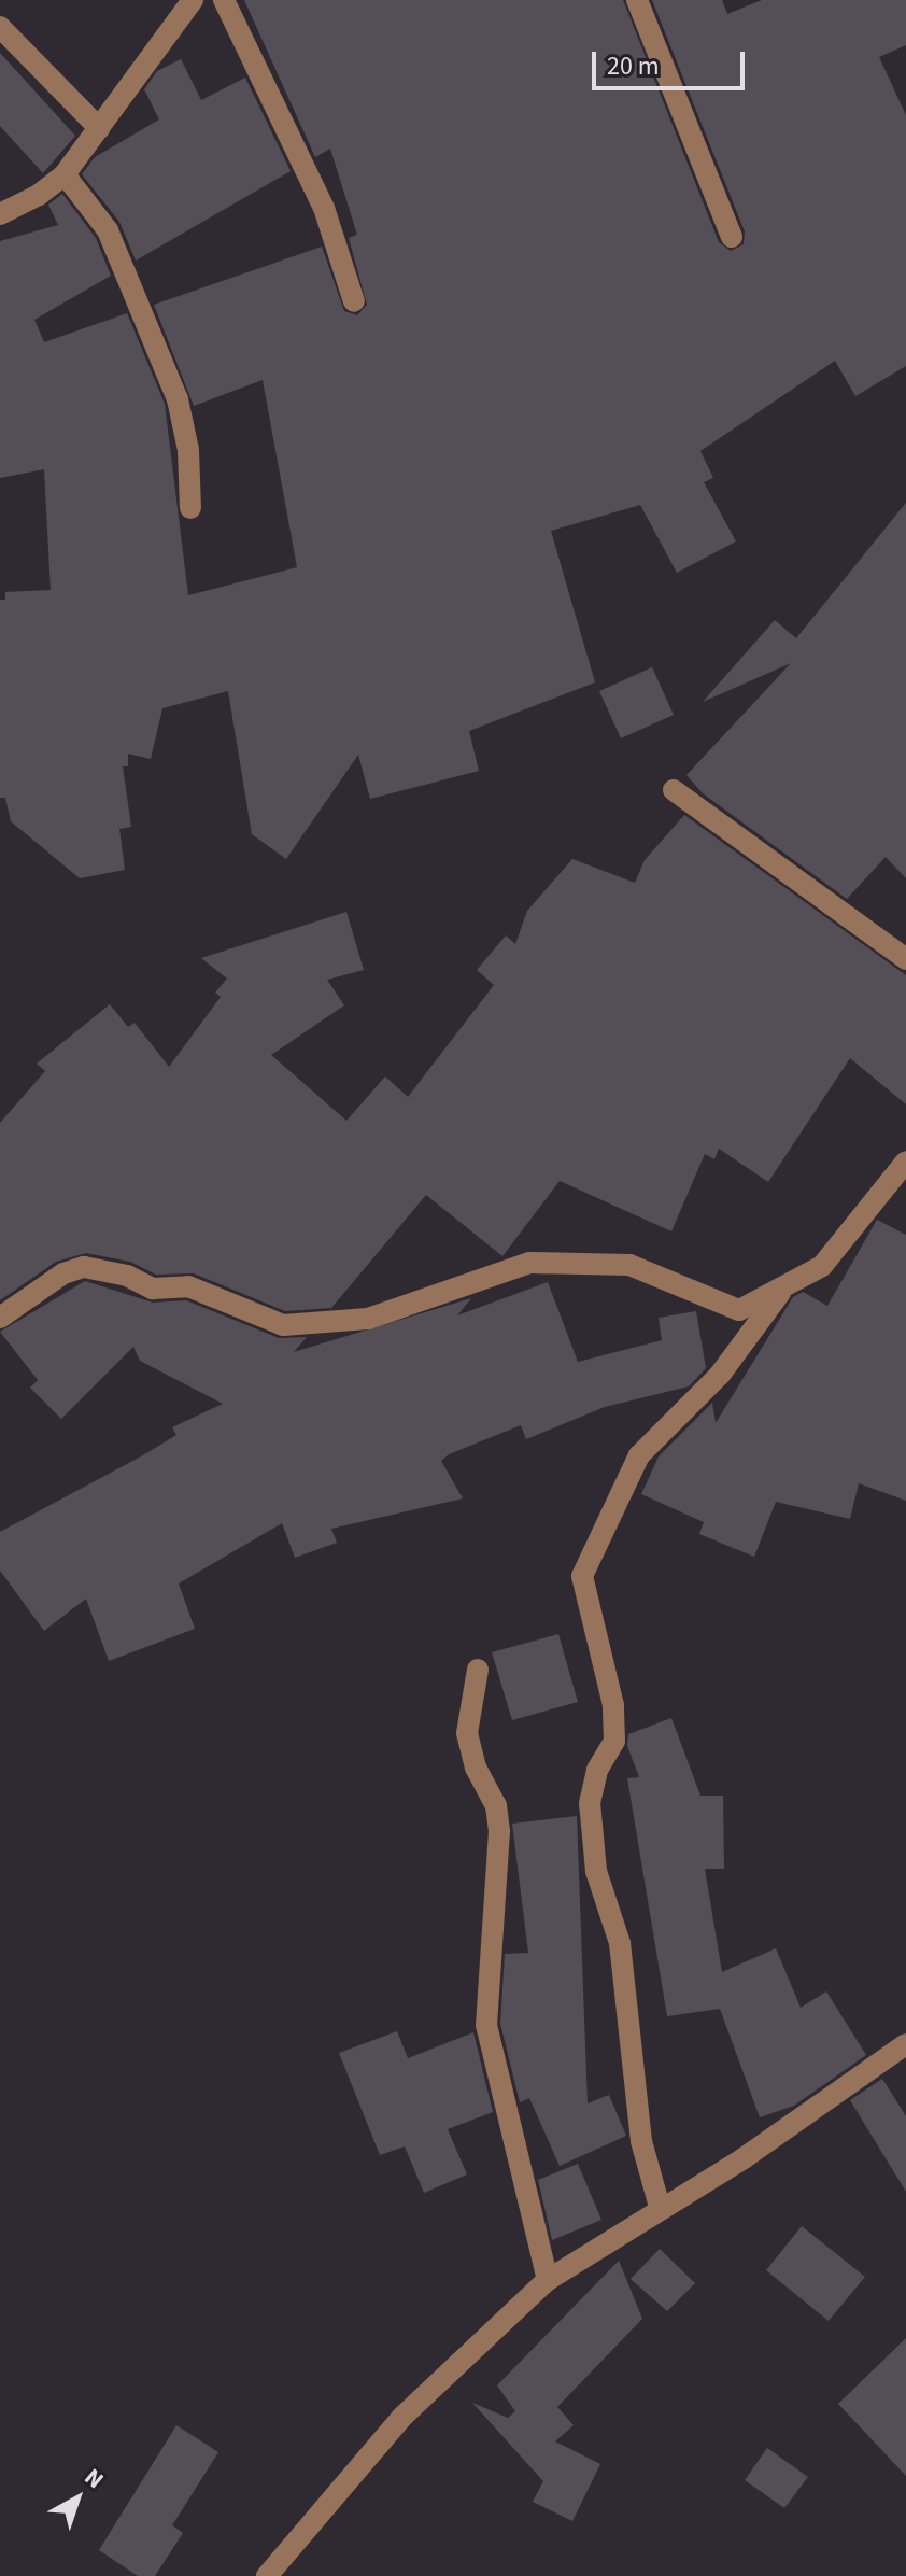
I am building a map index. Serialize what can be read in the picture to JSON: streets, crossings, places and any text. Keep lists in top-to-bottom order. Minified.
{"scale_bar":"20 m","north":"top right"}
